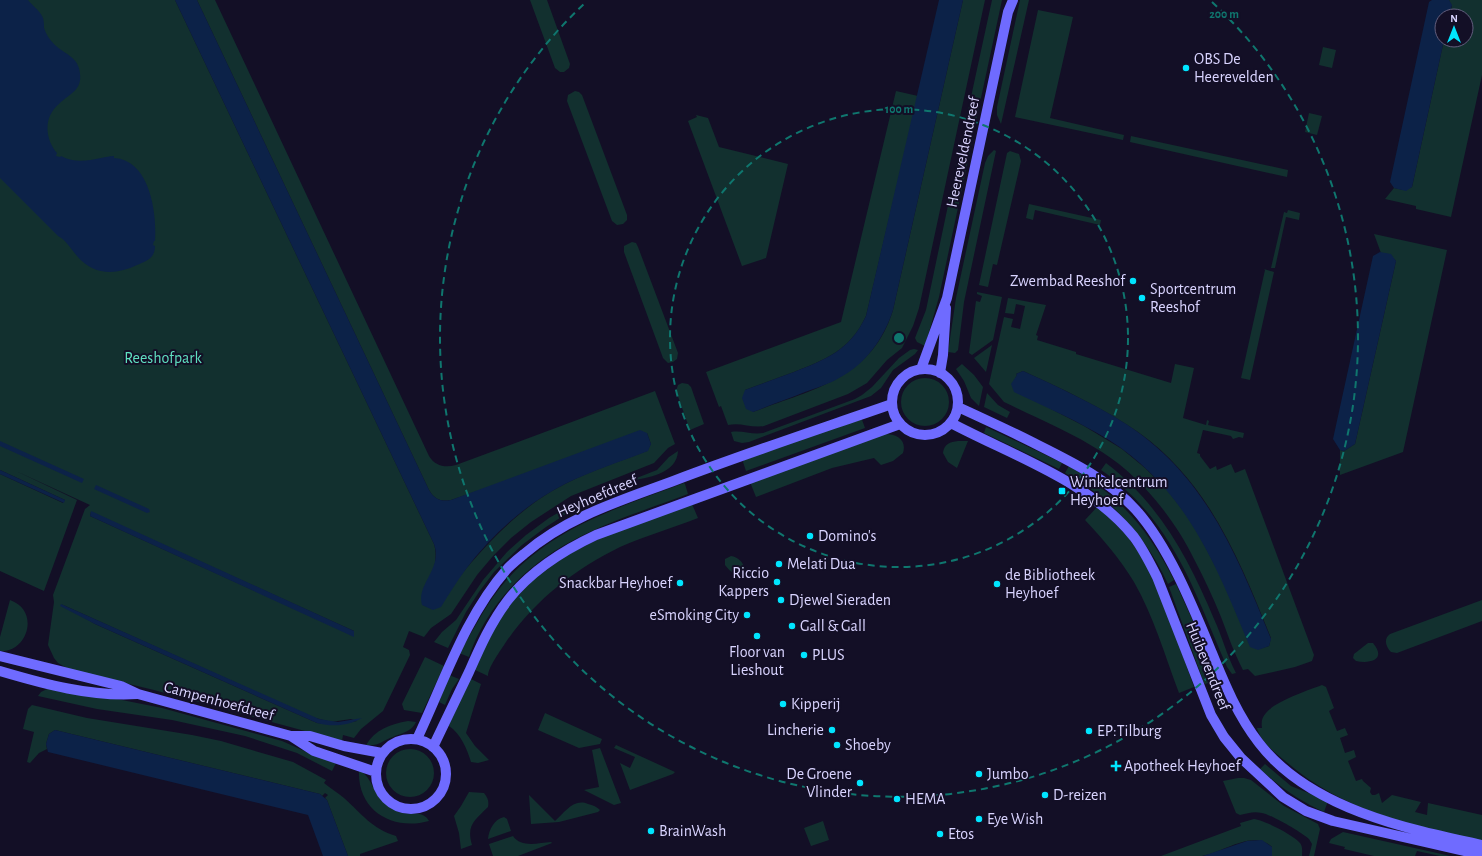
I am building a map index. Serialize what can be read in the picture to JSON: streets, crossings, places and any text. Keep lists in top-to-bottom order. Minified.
{"streets":{"street":["Heereveldendreef","Heyhoefdreef","Huibevendreef","Campenhoefdreef"]},"crossings":[["Heereveldendreef","Heyhoefdreef"],["Heereveldendreef","Huibevendreef"],["Heyhoefdreef","Huibevendreef"],["Heyhoefdreef","Campenhoefdreef"]],"parks":["Reeshofpark"],"places":{"other":["OBS De Heerevelden","Zwembad Reeshof","Sportcentrum Reeshof","Domino's","Melati Dua","Riccio Kappers","Snackbar Heyhoef","de Bibliotheek Heyhoef","Djewel Sieraden","eSmoking City","Gall & Gall","Floor van Lieshout","PLUS","Kipperij","Lincherie","EP:Tilburg","Shoeby","Jumbo","De Groene Vlinder","D-reizen","HEMA","Eye Wish","BrainWash","Etos"],"transit":["Winkelcentrum Heyhoef"],"health":["Apotheek Heyhoef"]},"north":"top","rings":["200 m","100 m"]}
